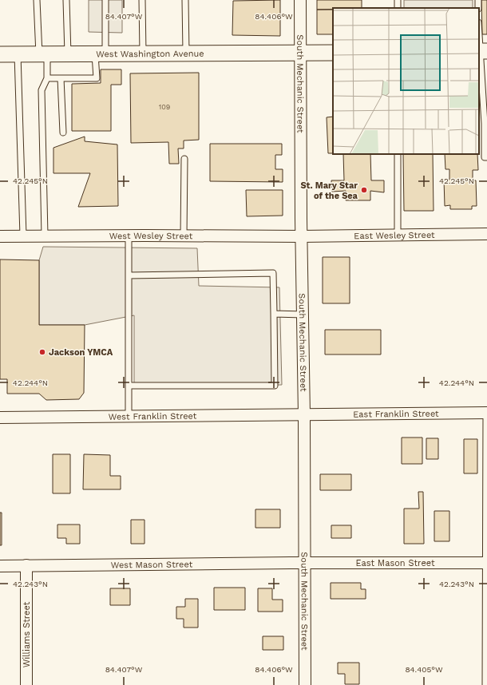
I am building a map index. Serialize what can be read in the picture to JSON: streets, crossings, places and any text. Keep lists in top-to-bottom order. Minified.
{"streets":{"main road":["West Washington Avenue"],"street":["South Mechanic Street","East Wesley Street","West Wesley Street","East Franklin Street","West Franklin Street","East Mason Street","West Mason Street","Williams Street"]},"crossings":[["West Washington Avenue","South Mechanic Street"],["South Mechanic Street","East Wesley Street"],["South Mechanic Street","West Wesley Street"],["South Mechanic Street","East Franklin Street"],["South Mechanic Street","West Franklin Street"],["South Mechanic Street","East Mason Street"],["South Mechanic Street","West Mason Street"],["East Wesley Street","West Wesley Street"],["East Franklin Street","West Franklin Street"],["East Mason Street","West Mason Street"],["West Mason Street","Williams Street"]],"places":["St. Mary Star of the Sea","Jackson YMCA"],"house_numbers":["109"],"coordinates":["84.407°W","84.406°W","42.245°N","42.244°N","42.243°N","84.405°W"]}
